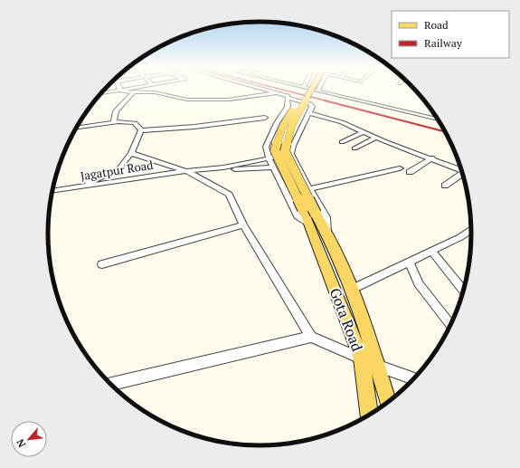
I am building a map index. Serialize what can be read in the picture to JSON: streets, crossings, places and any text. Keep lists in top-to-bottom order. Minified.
{"streets":{"main road":["Gota Road"],"street":["Jagatpur Road"]},"legend":["Road","Railway"],"north":"bottom left"}
